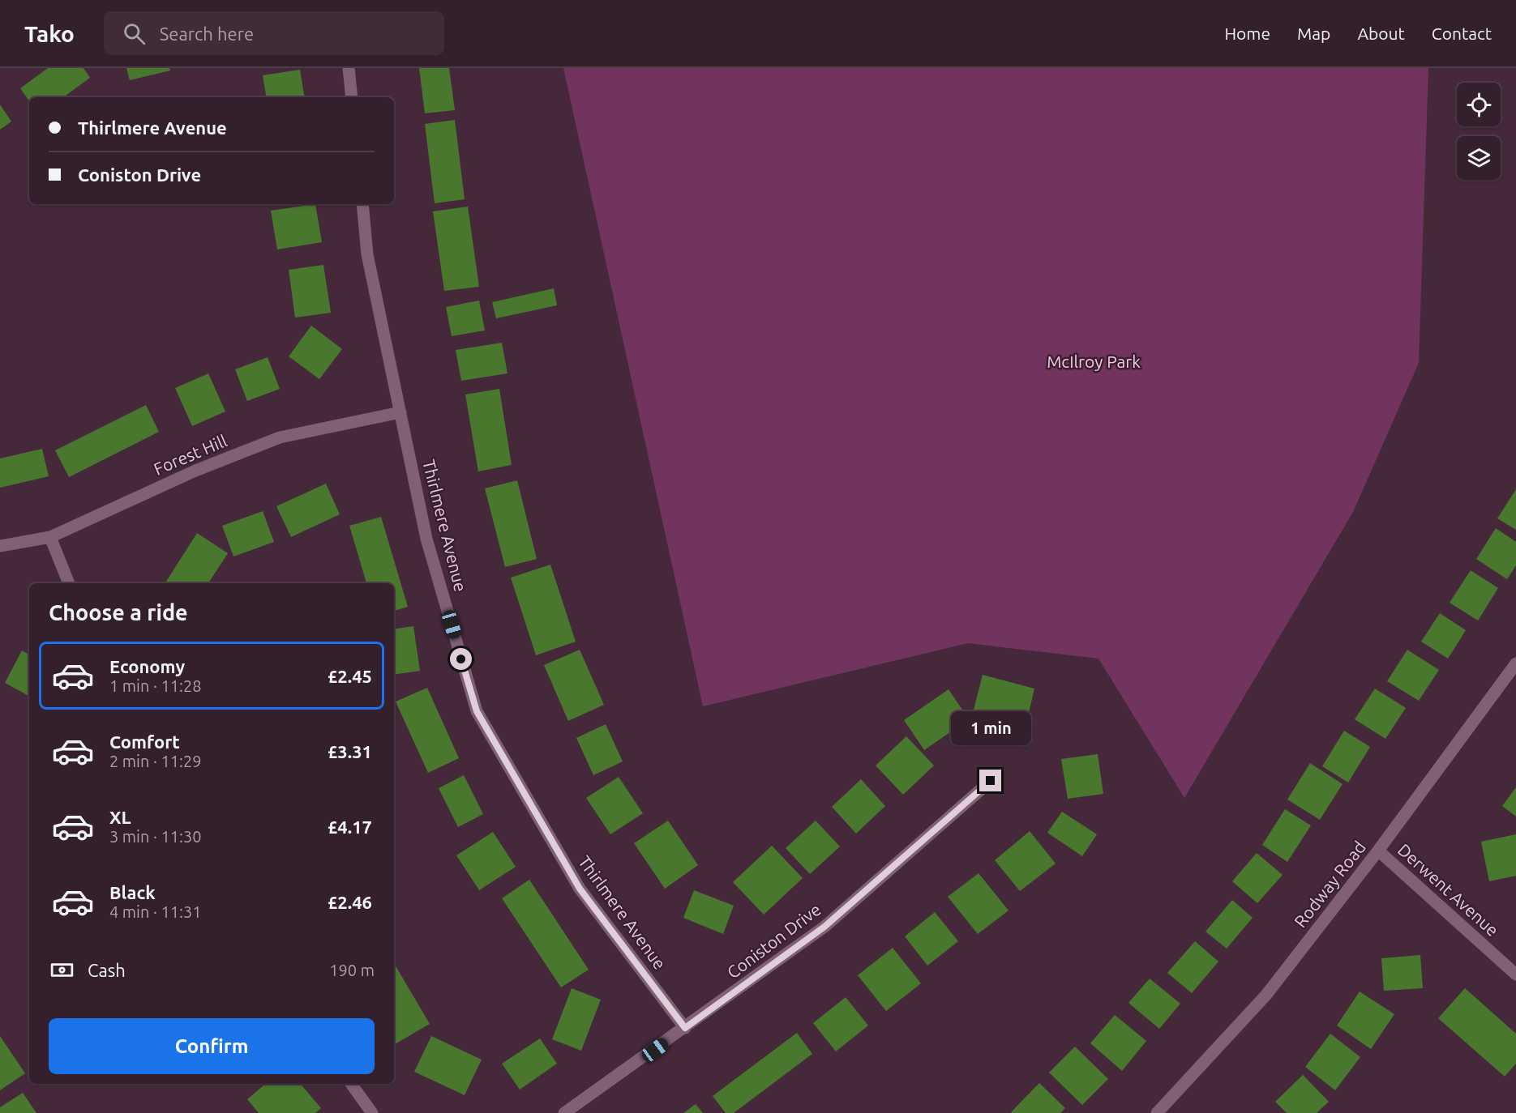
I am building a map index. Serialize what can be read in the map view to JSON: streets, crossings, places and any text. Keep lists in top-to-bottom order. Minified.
{"streets":{"street":["Forest Hill","Thirlmere Avenue","Rodway Road","Derwent Avenue","Coniston Drive"]},"crossings":[["Forest Hill","Thirlmere Avenue"],["Thirlmere Avenue","Coniston Drive"],["Rodway Road","Derwent Avenue"]],"parks":["McIlroy Park"],"page":{"header":"Tako","search":"Search here","nav":["Home","Map","About","Contact"],"banner":["Thirlmere Avenue","Coniston Drive"],"heading":"Choose a ride","list":[{"name":"Economy","note":"1 min · 11:28","value":"£2.45"},{"name":"Comfort","note":"2 min · 11:29","value":"£3.31"},{"name":"XL","note":"3 min · 11:30","value":"£4.17"},{"name":"Black","note":"4 min · 11:31","value":"£2.46"}],"bubble":"1 min","pay":["Cash","190 m"],"buttons":"Confirm"}}
